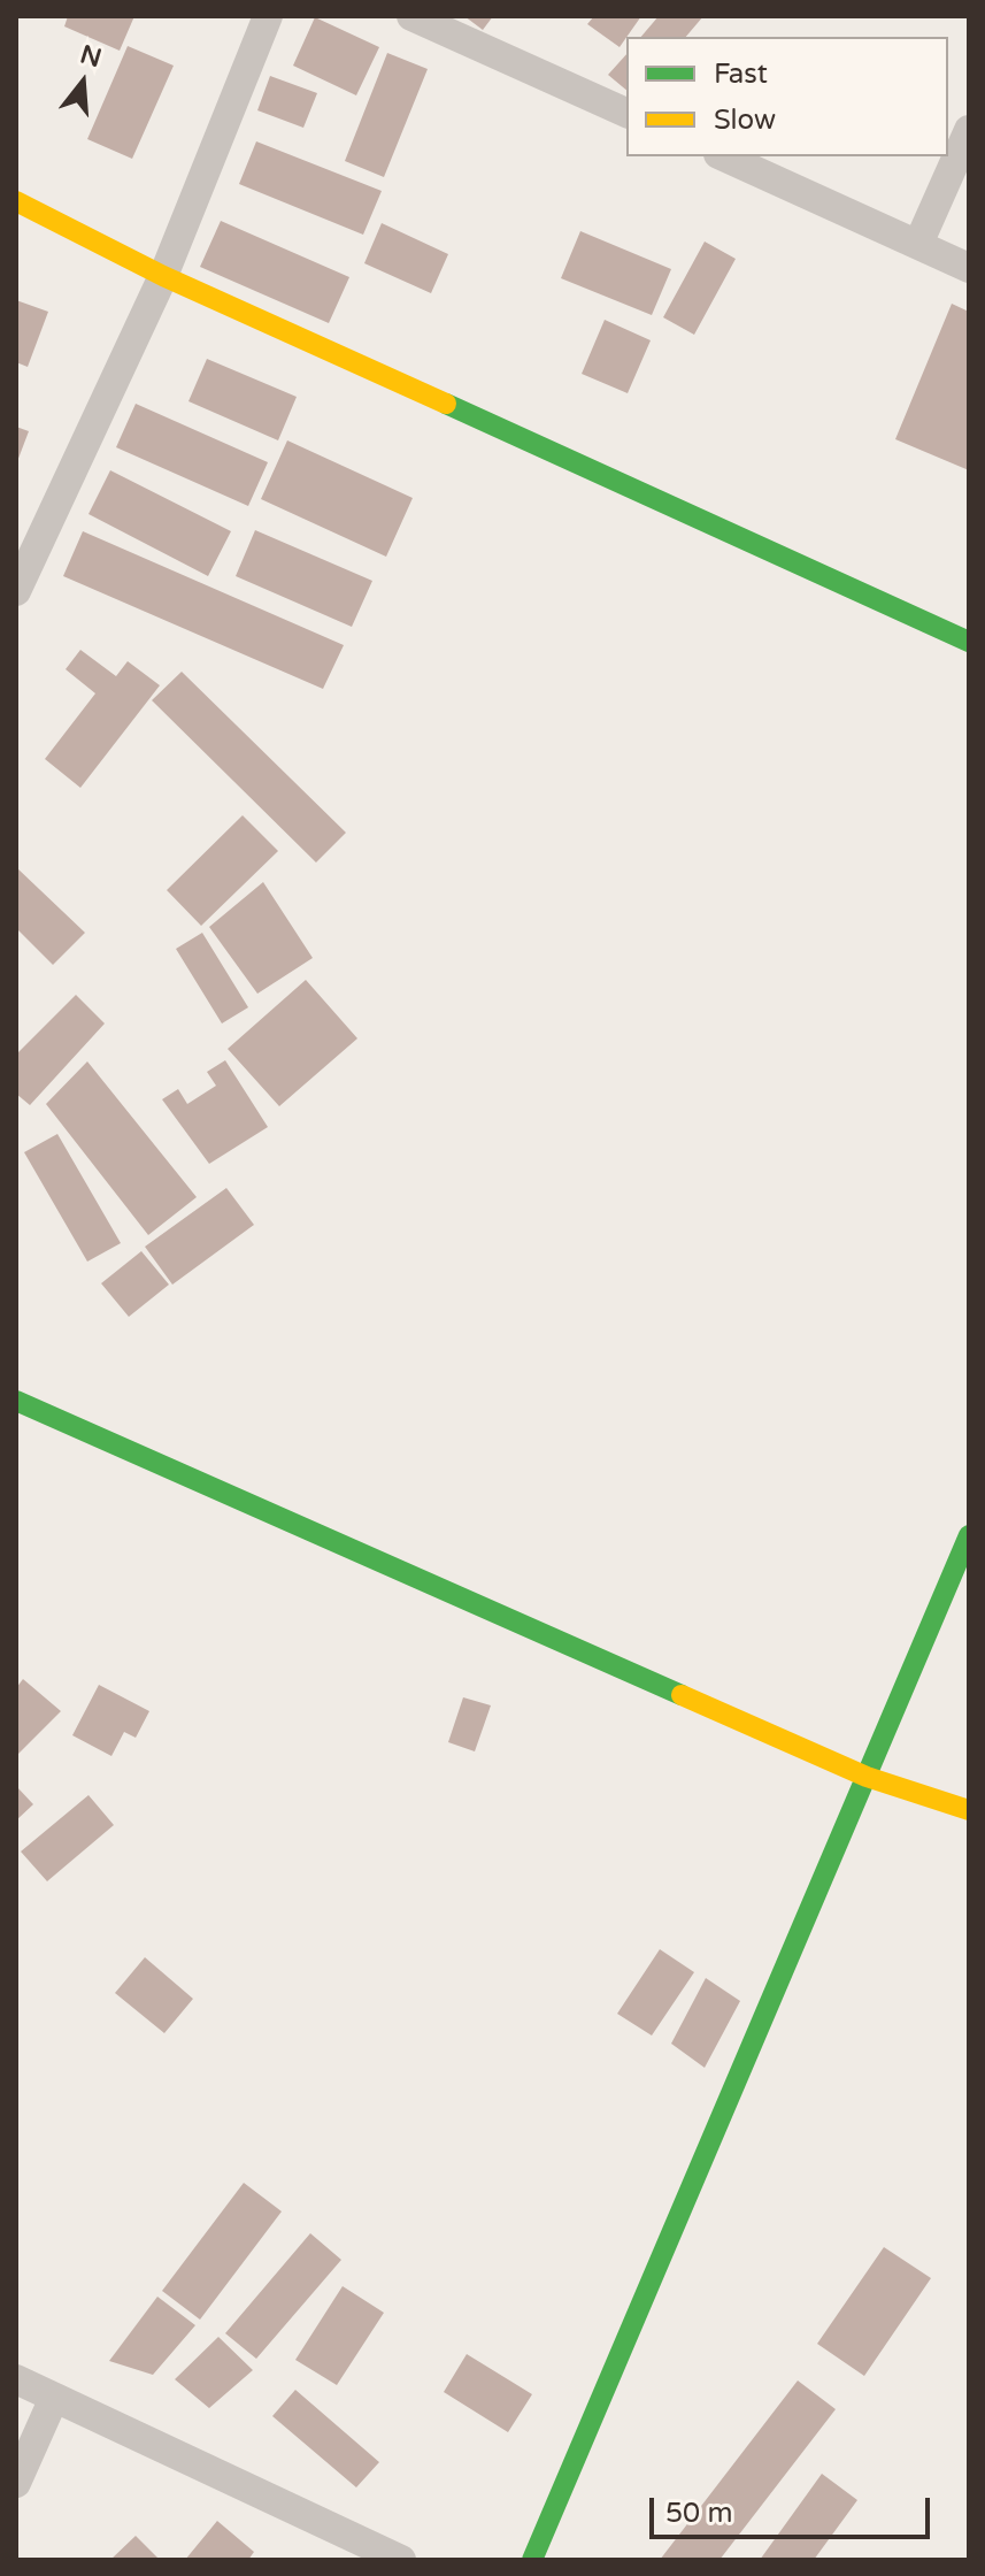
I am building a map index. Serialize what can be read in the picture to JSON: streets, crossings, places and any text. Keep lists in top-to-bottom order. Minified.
{"legend":["Fast","Slow"],"scale_bar":"50 m","north":"top"}
